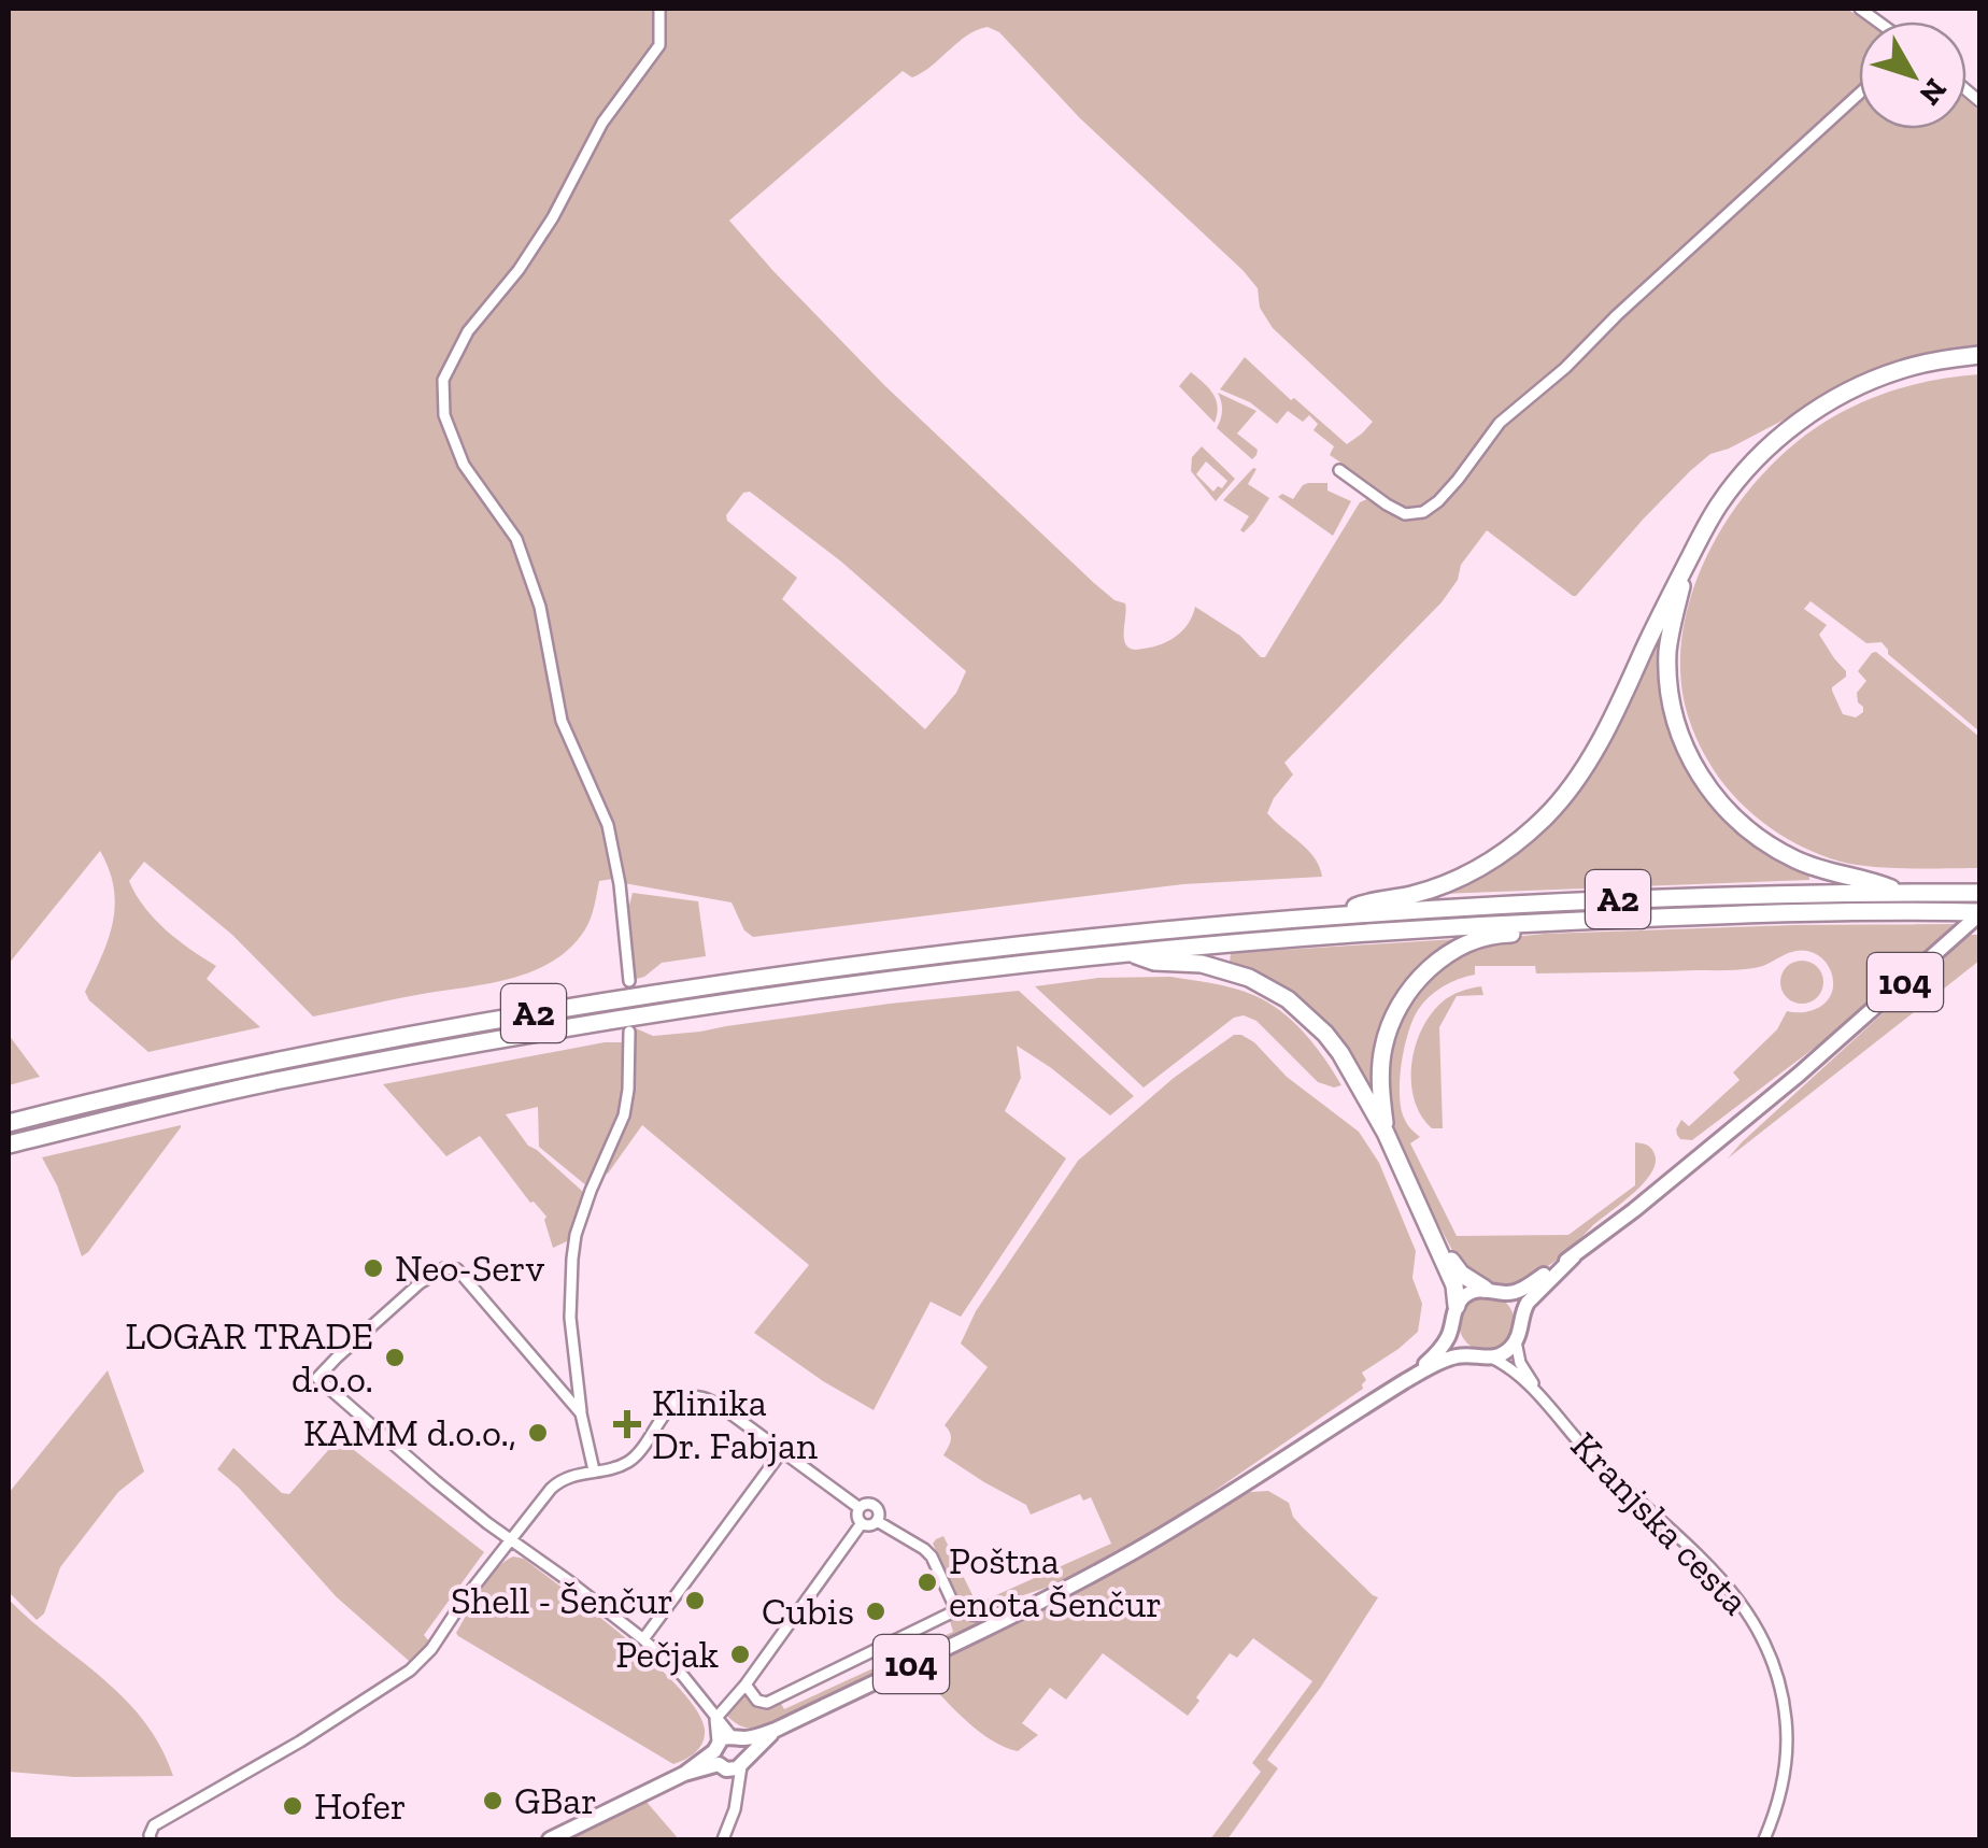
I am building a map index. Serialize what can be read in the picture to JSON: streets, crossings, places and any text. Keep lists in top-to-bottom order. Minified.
{"streets":{"highway":["A2"],"main road":["104"],"street":["Kranjska cesta"]},"crossings":[["A2","104"]],"places":{"other":["Neo-Serv","LOGAR TRADE d.o.o.","KAMM d.o.o.,","Poštna enota Šenčur","Shell - Šenčur","Cubis","Pečjak","GBar","Hofer"],"health":["Klinika Dr. Fabjan"]},"north":"bottom right"}
